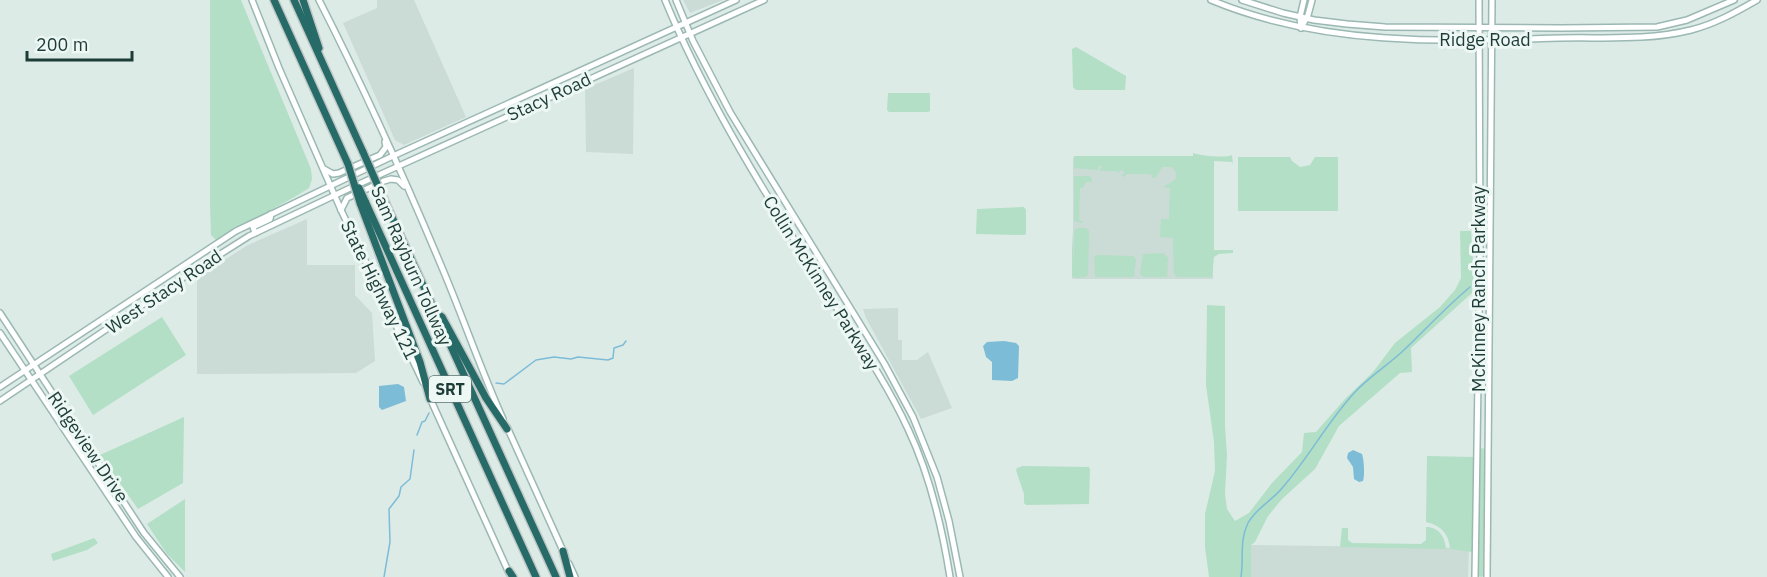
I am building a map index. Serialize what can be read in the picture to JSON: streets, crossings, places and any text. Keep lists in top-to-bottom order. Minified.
{"streets":{"highway":["Sam Rayburn Tollway","SRT"],"main road":["Ridge Road","Stacy Road","Collin McKinney Parkway","McKinney Ranch Parkway","State Highway 121","West Stacy Road","Ridgeview Drive"]},"crossings":[["Ridge Road","McKinney Ranch Parkway"],["Stacy Road","Collin McKinney Parkway"],["Stacy Road","State Highway 121"],["Stacy Road","West Stacy Road"],["State Highway 121","West Stacy Road"],["West Stacy Road","Ridgeview Drive"]],"scale_bar":"200 m"}
